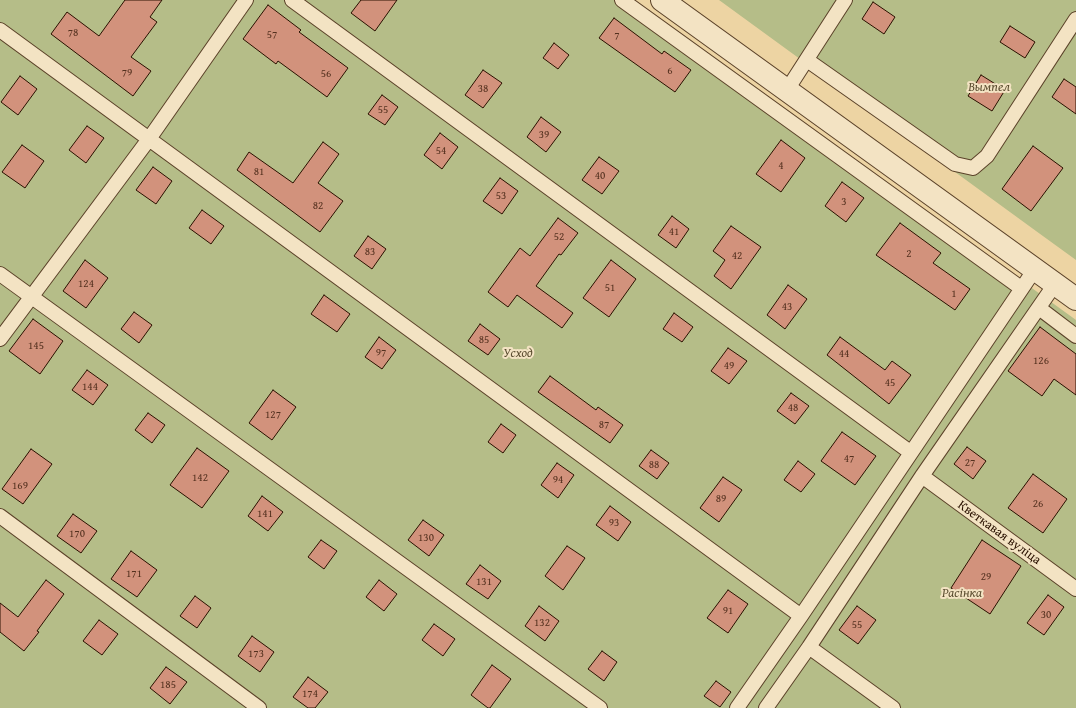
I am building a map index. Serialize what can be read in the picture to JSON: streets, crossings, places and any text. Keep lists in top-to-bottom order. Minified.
{"streets":{"lane":["Кветкавая вуліца"]},"parks":["Вымпел","Усход","Расінка"],"house_numbers":["78","57","7","6","79","56","38","55","39","54","4","81","40","53","3","82","41","52","83","2","42","124","51","1","43","85","145","97","44","126","49","45","144","48","127","87","47","27","88","142","94","169","89","26","141","93","170","130","171","29","131","91","30","132","55","173","185","174"]}
